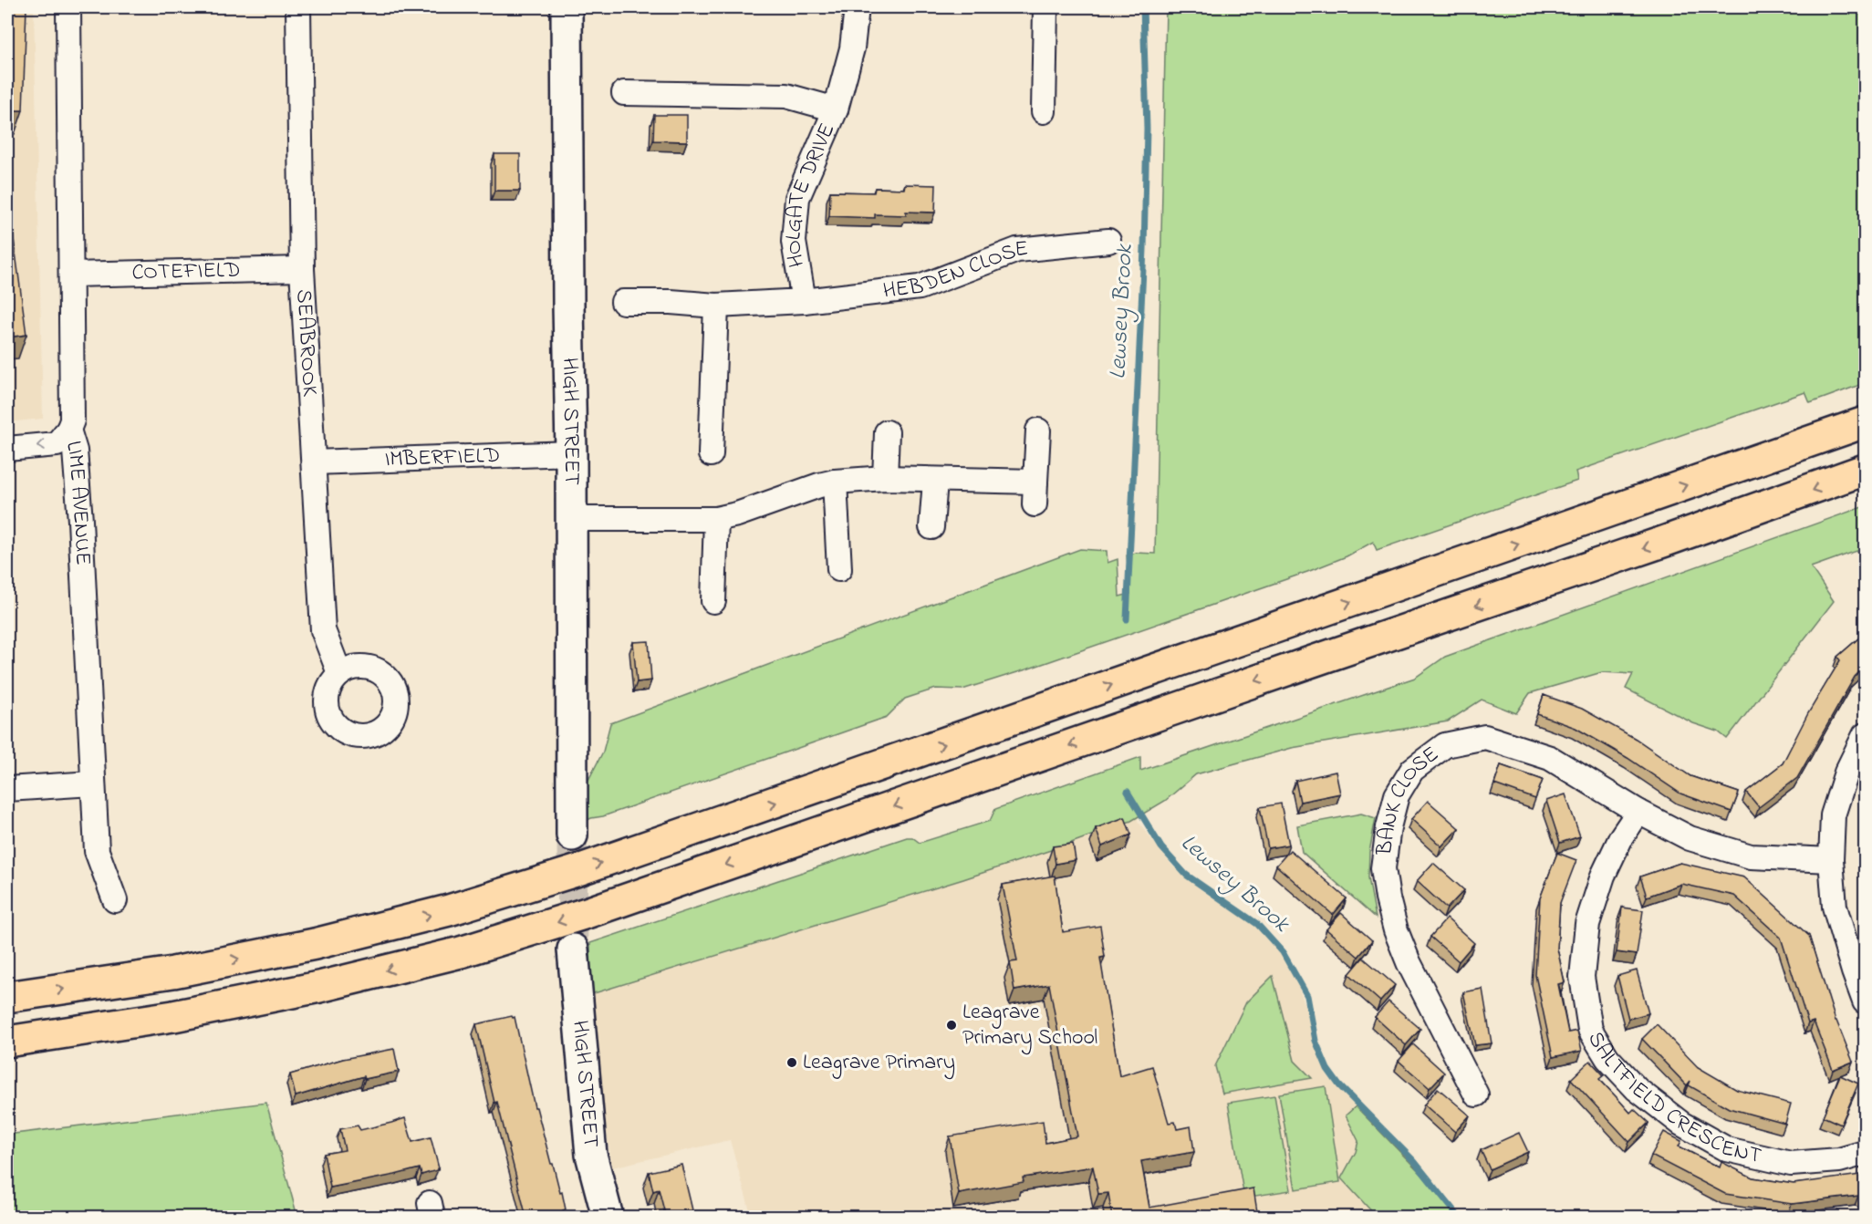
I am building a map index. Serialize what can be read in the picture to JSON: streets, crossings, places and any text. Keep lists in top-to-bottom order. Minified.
{"streets":{"street":["HOLGATE DRIVE","HEBDEN CLOSE","COTEFIELD","SEABROOK","HIGH STREET","IMBERFIELD","LIME AVENUE","BANK CLOSE","SALTFIELD CRESCENT"]},"crossings":[["HOLGATE DRIVE","HEBDEN CLOSE"],["COTEFIELD","SEABROOK"],["COTEFIELD","LIME AVENUE"],["SEABROOK","IMBERFIELD"],["HIGH STREET","IMBERFIELD"],["BANK CLOSE","SALTFIELD CRESCENT"]],"water":["Lewsey Brook"],"places":["Leagrave Primary School","Leagrave Primary"]}
